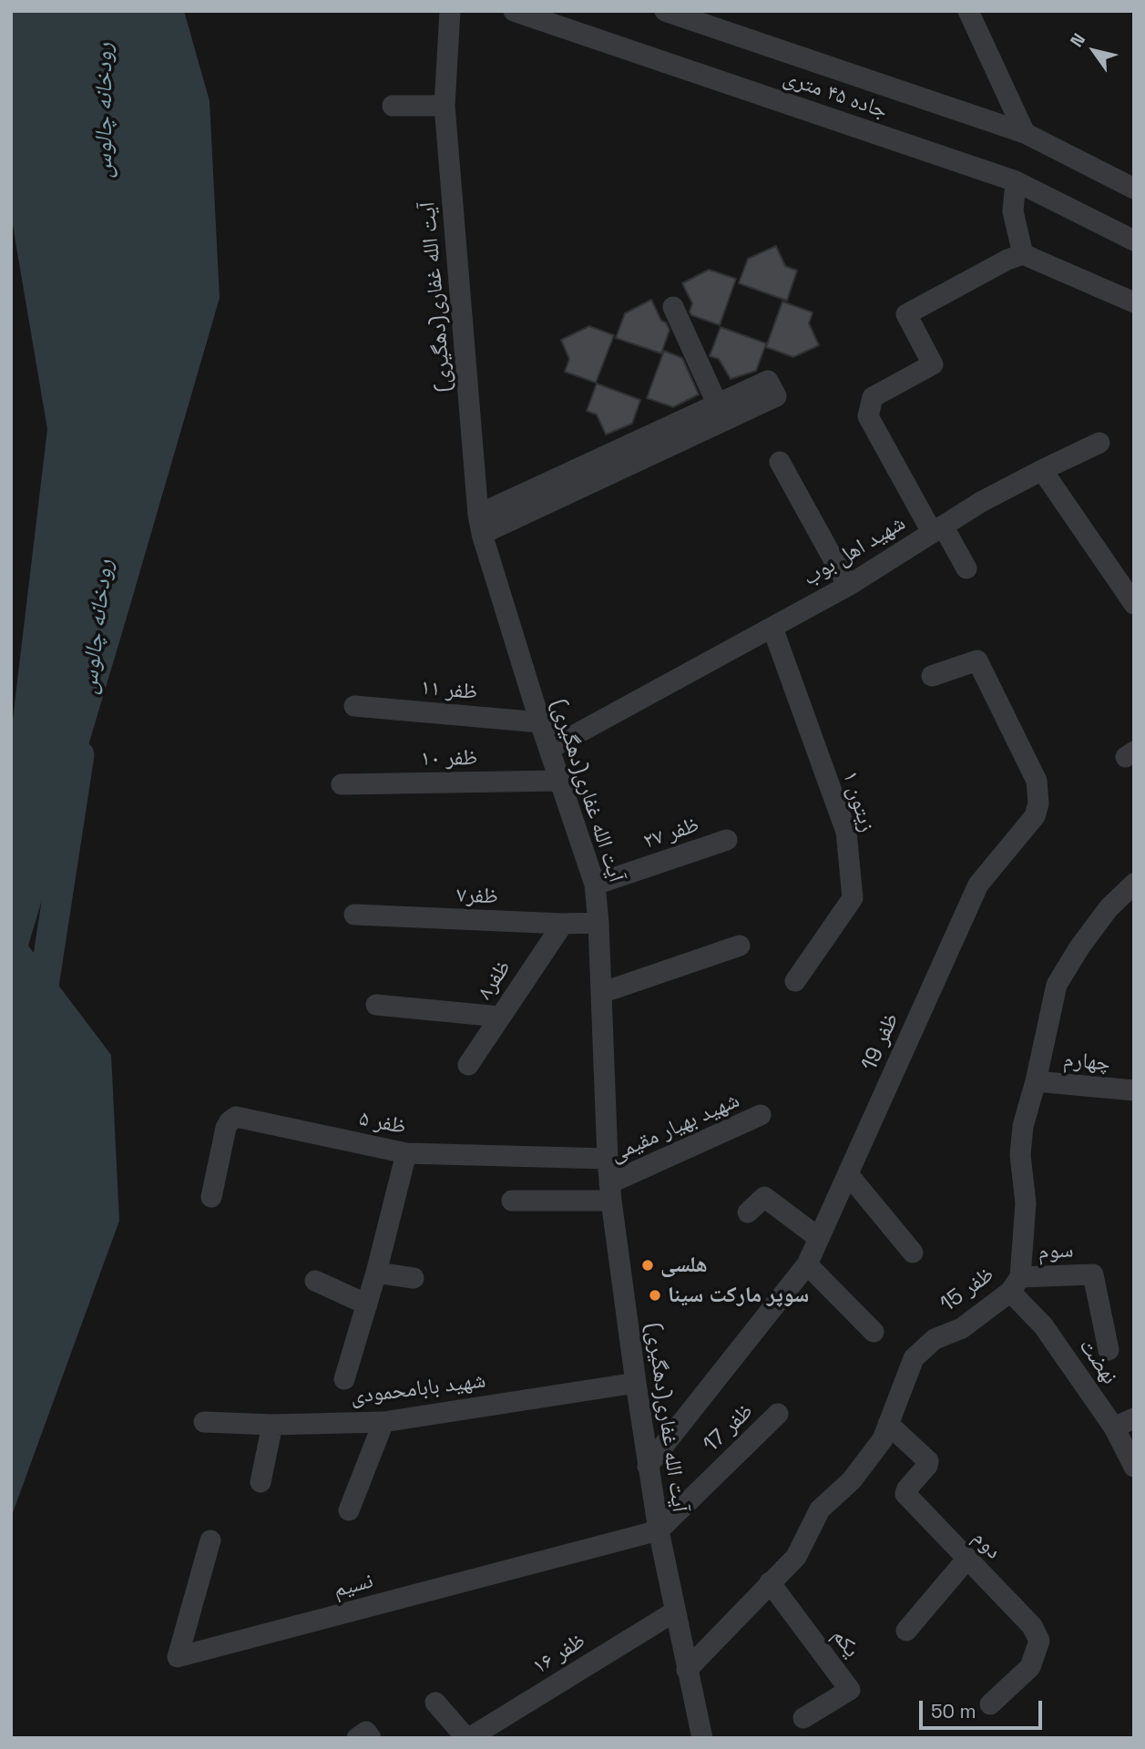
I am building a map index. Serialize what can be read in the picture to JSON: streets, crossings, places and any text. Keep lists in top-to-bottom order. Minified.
{"streets":{"street":["جاده ۴۵ متری","آیت الله غفاری(دهگیری)","شهید اهل بوب","ظفر ۱۱","ظفر ۱۰","زیتون ۱","ظفر ۲۷","ظفر۷","ظفر۸","ظفر 19","چهارم","ظفر ۵","شهید بهیار مقیمی","سوم","ظفر 15","نهضت","شهید بابامحمودی","ظفر 17","دوم","نسیم","یکم","ظفر ۱۶"]},"crossings":[["آیت الله غفاری(دهگیری)","شهید اهل بوب"],["آیت الله غفاری(دهگیری)","ظفر ۱۱"],["آیت الله غفاری(دهگیری)","ظفر ۱۰"],["آیت الله غفاری(دهگیری)","ظفر ۲۷"],["آیت الله غفاری(دهگیری)","ظفر۷"],["آیت الله غفاری(دهگیری)","ظفر 19"],["آیت الله غفاری(دهگیری)","ظفر ۵"],["آیت الله غفاری(دهگیری)","شهید بهیار مقیمی"],["آیت الله غفاری(دهگیری)","ظفر 15"],["آیت الله غفاری(دهگیری)","شهید بابامحمودی"],["آیت الله غفاری(دهگیری)","ظفر 17"],["آیت الله غفاری(دهگیری)","نسیم"],["آیت الله غفاری(دهگیری)","ظفر ۱۶"],["شهید اهل بوب","زیتون ۱"],["ظفر۷","ظفر۸"],["چهارم","ظفر 15"],["سوم","ظفر 15"],["سوم","نهضت"],["ظفر 15","نهضت"],["ظفر 15","دوم"],["ظفر 15","یکم"],["ظفر 17","نسیم"]],"water":["رودخانه چالوس"],"places":["هلسی","سوپر مارکت سینا"],"scale_bar":"50 m","north":"top left"}
